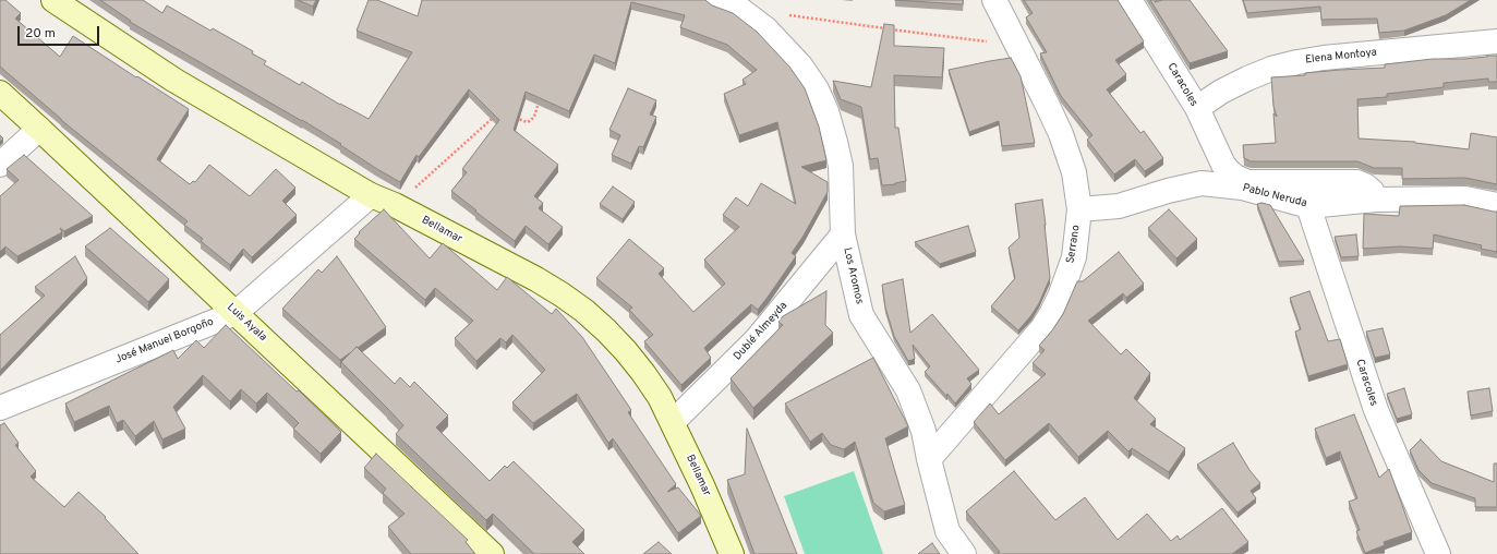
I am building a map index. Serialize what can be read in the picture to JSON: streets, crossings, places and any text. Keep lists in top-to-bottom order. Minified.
{"streets":{"street":["Elena Montoya","Caracoles","Pablo Neruda","Bellamar","Serrano","Los Aromos","Luis Ayala","Dublé Almeyda","José Manuel Borgoño"]},"crossings":[["Elena Montoya","Caracoles"],["Caracoles","Pablo Neruda"],["Pablo Neruda","Serrano"],["Bellamar","Dublé Almeyda"],["Bellamar","José Manuel Borgoño"],["Serrano","Los Aromos"],["Los Aromos","Dublé Almeyda"],["Luis Ayala","José Manuel Borgoño"]],"scale_bar":"20 m"}
